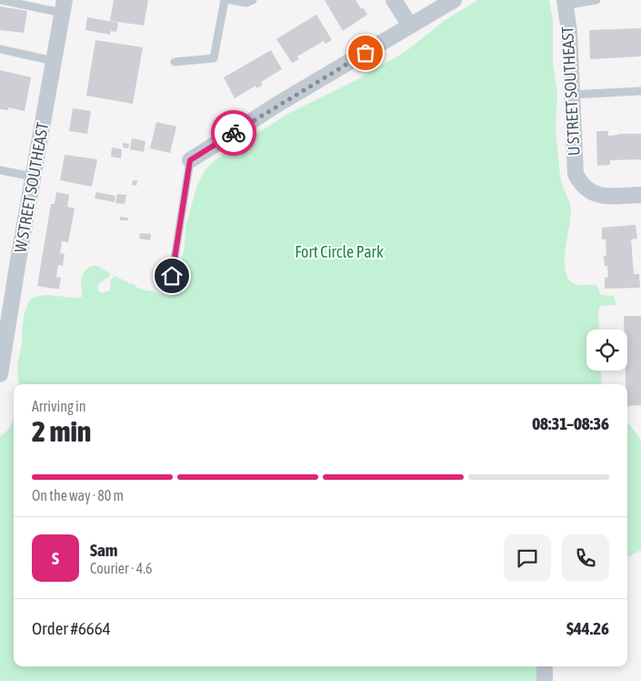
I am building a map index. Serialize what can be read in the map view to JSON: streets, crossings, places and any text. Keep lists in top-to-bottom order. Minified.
{"streets":{"street":["U STREET SOUTHEAST","W STREET SOUTHEAST"]},"parks":["Fort Circle Park"],"page":{"heading":["2 min","Arriving in","08:31–08:36"],"panel":["Sam","Courier · 4.6","Order #6664","$44.26"],"bar":"On the way · 80 m","round":"S"}}
